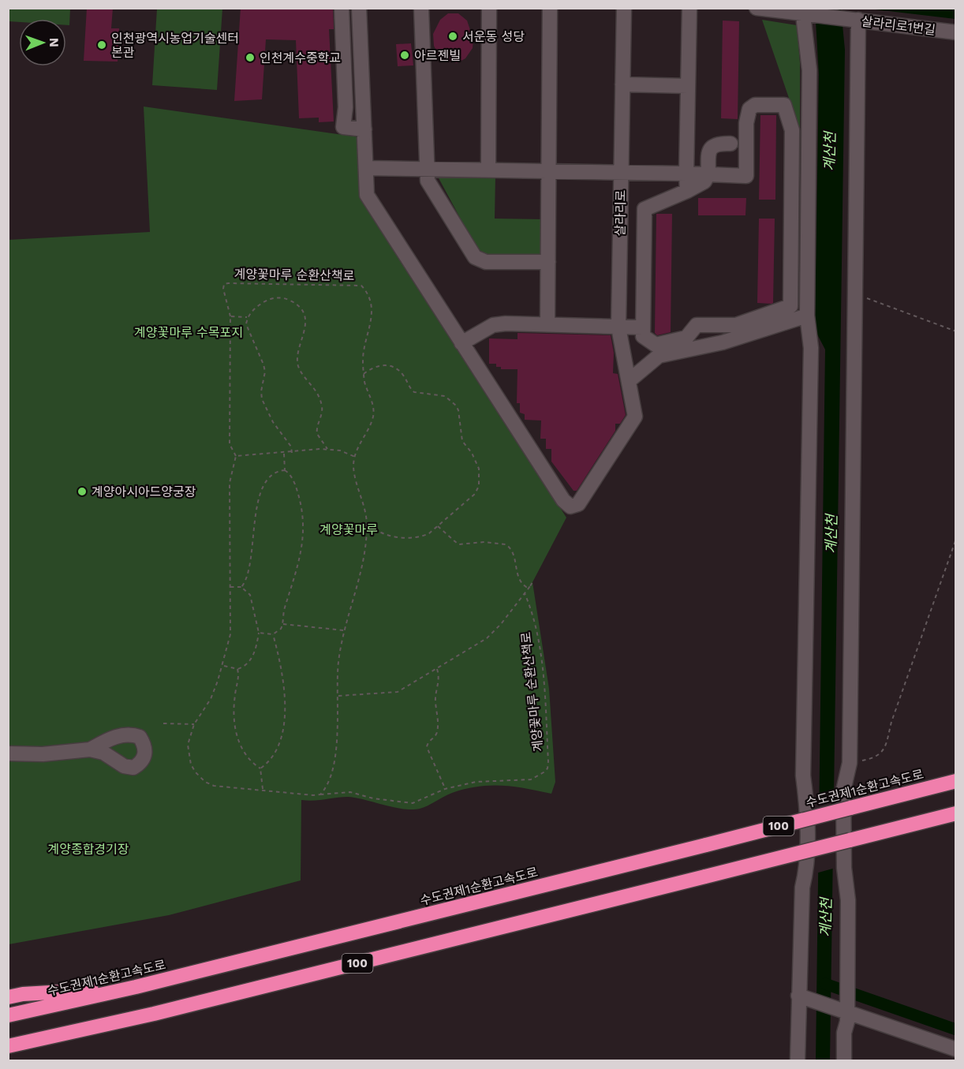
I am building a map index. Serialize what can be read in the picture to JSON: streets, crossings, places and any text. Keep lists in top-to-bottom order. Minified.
{"streets":{"highway":["수도권제1순환고속도로","100"],"street":["살라리로1번길","살라리로"],"path":["계양꽃마루 순환산책로"]},"water":["계산천"],"parks":["계양꽃마루 수목포지","계양꽃마루","계양종합경기장"],"places":["서운동 성당","인천광역시농업기술센터 본관","아르젠빌","인천계수중학교","계양아시아드양궁장"],"north":"right"}
